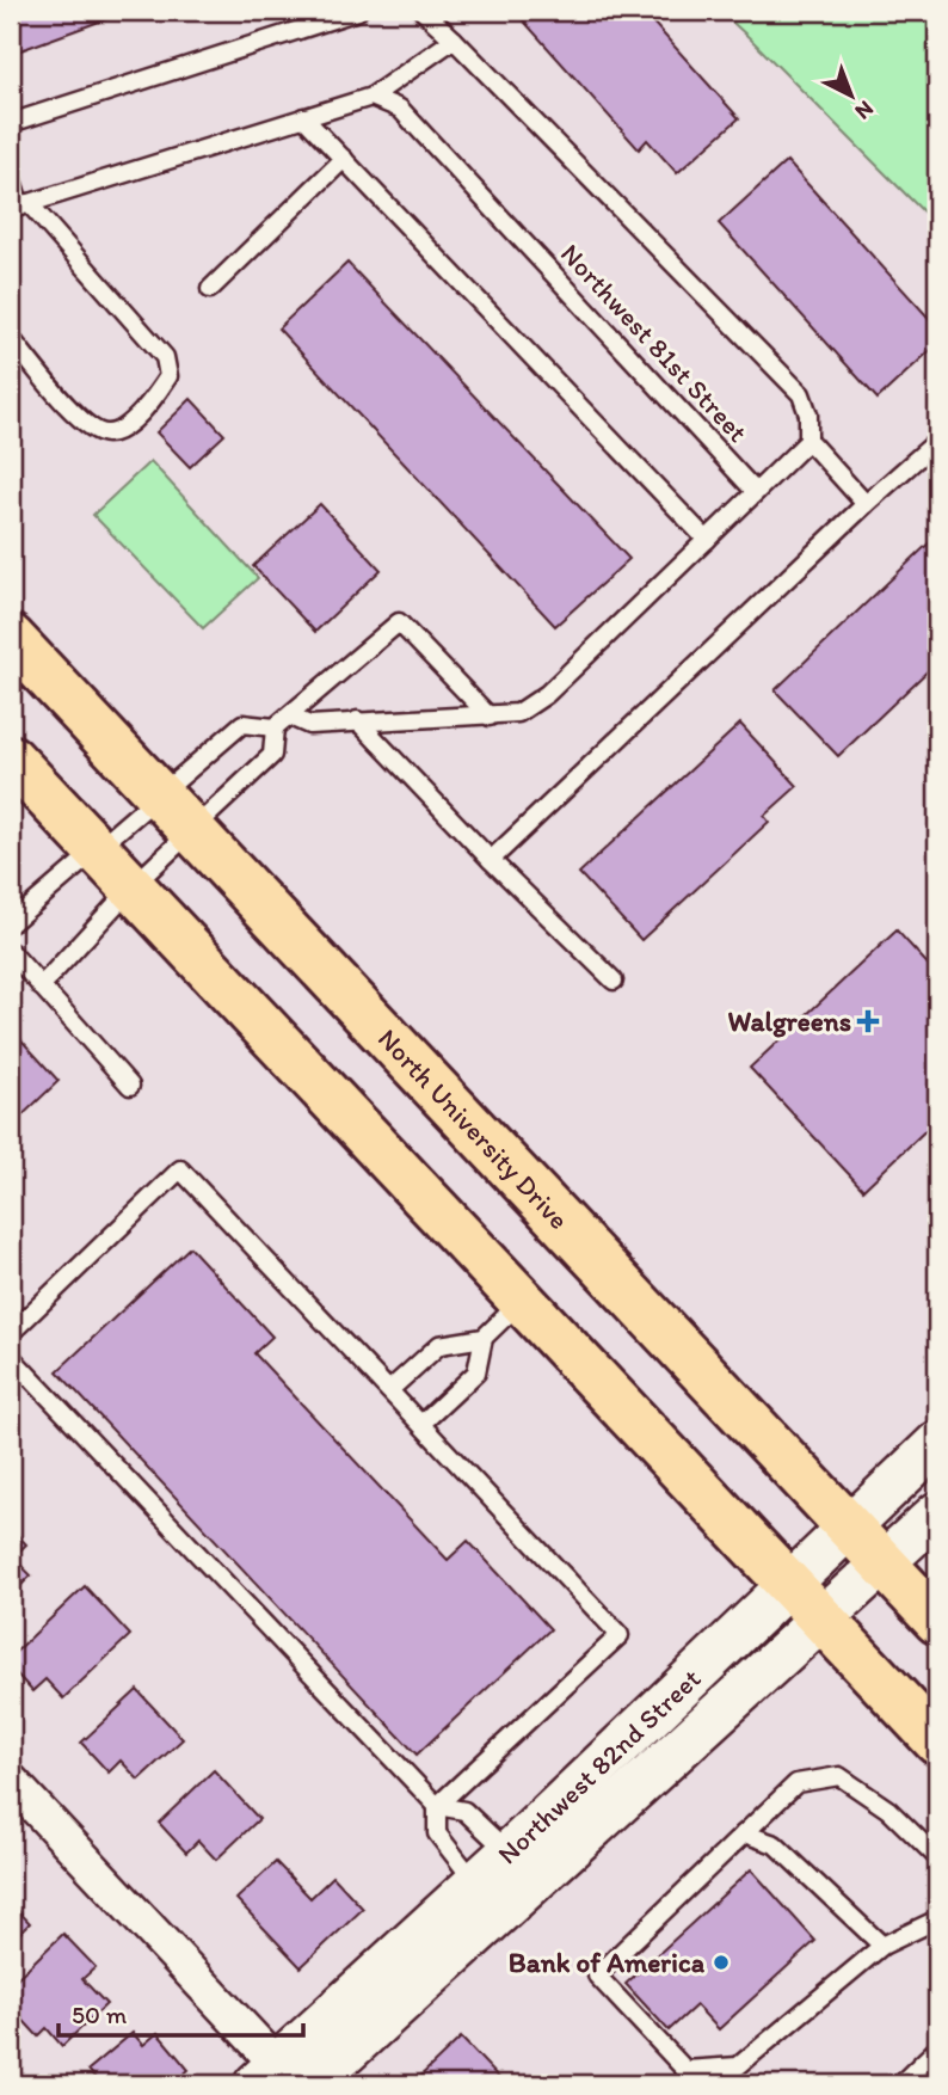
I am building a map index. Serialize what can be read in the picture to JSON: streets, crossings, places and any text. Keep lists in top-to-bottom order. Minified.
{"streets":{"main road":["North University Drive"],"street":["Northwest 82nd Street"],"lane":["Northwest 81st Street"]},"crossings":[["North University Drive","Northwest 82nd Street"]],"places":{"health":["Walgreens"],"other":["Bank of America"]},"scale_bar":"50 m","north":"bottom right"}
